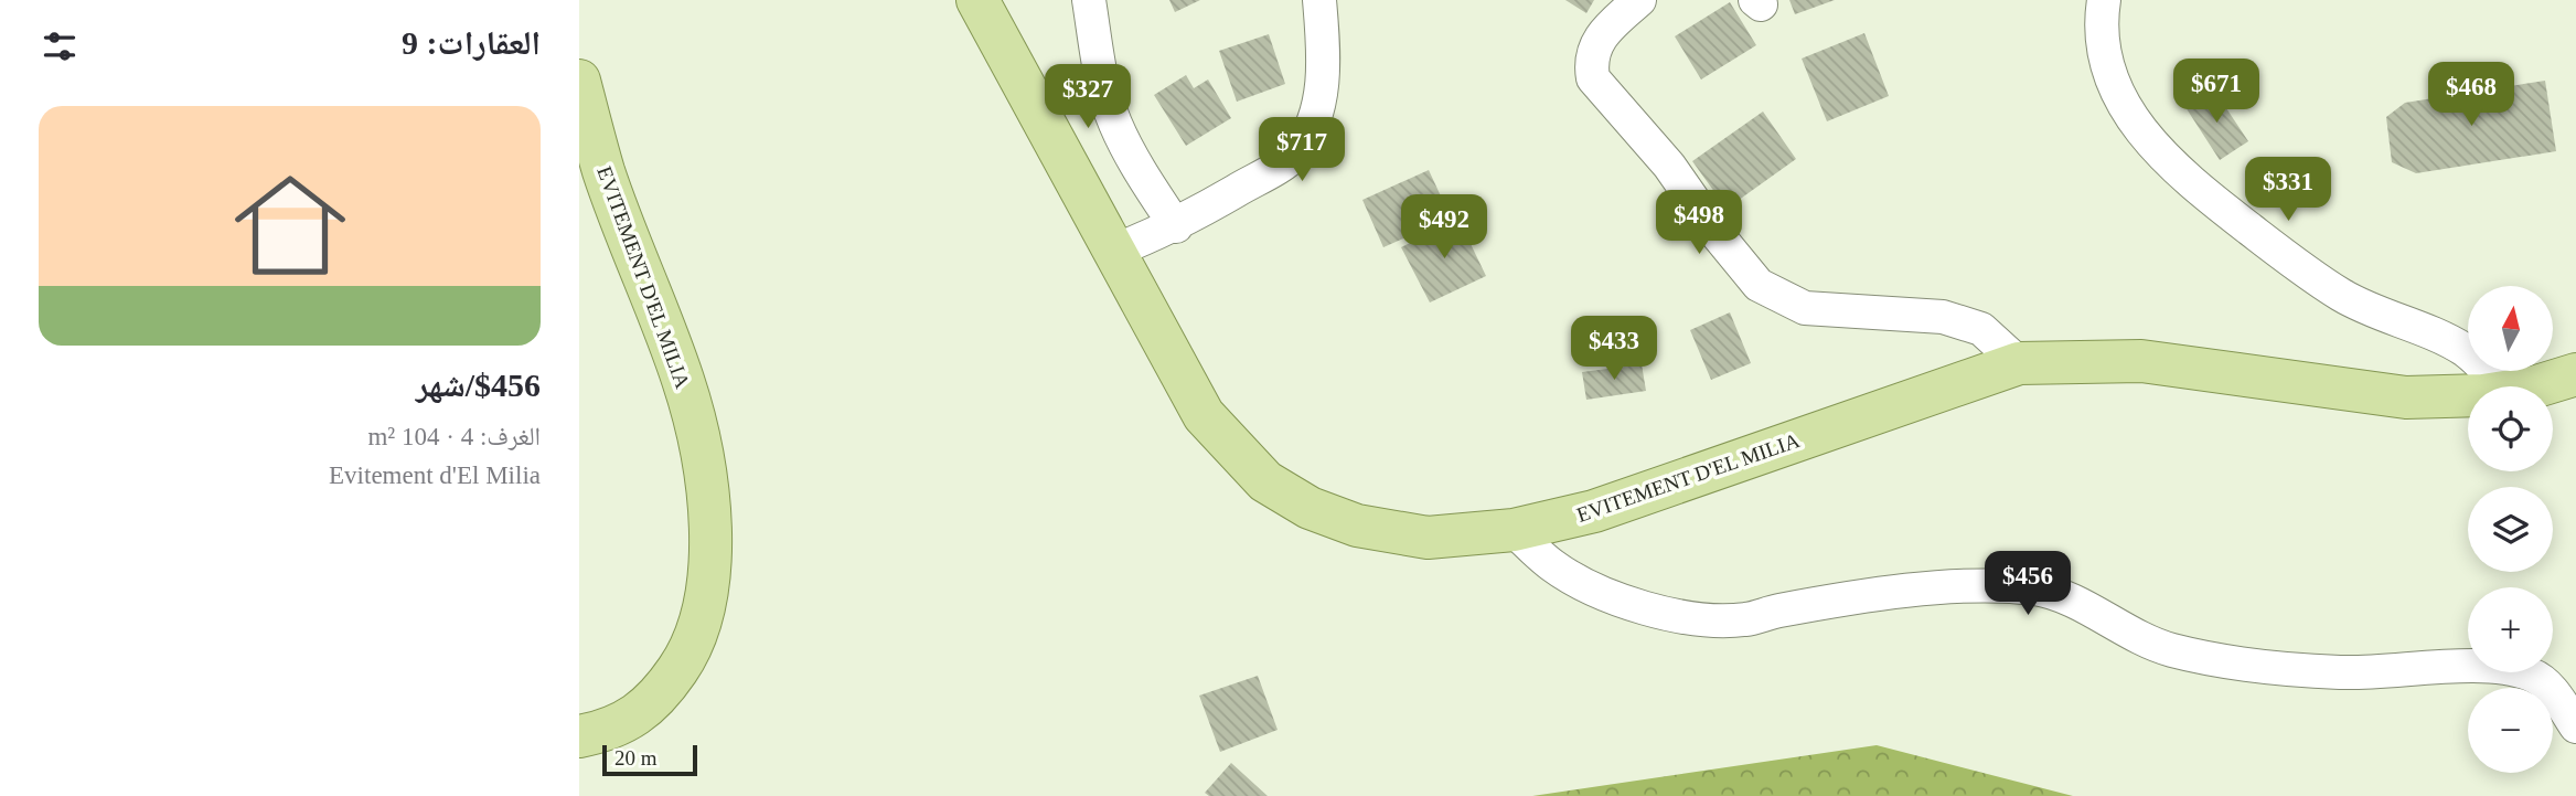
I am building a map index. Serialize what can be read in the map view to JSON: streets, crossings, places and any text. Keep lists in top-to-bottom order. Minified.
{"streets":{"main road":["EVITEMENT D'EL MILIA"]},"scale_bar":"20 m","north":"top","page":{"heading":"العقارات: 9","price":["$671","$468","$327","$717","$331","$498","$492","$433","$456"],"list":[{"name":"$456/شهر","note":"الغرف: 4 · 104 m² · Evitement d'El Milia"}],"map_buttons":["+","−"],"scale":"20 m"}}
